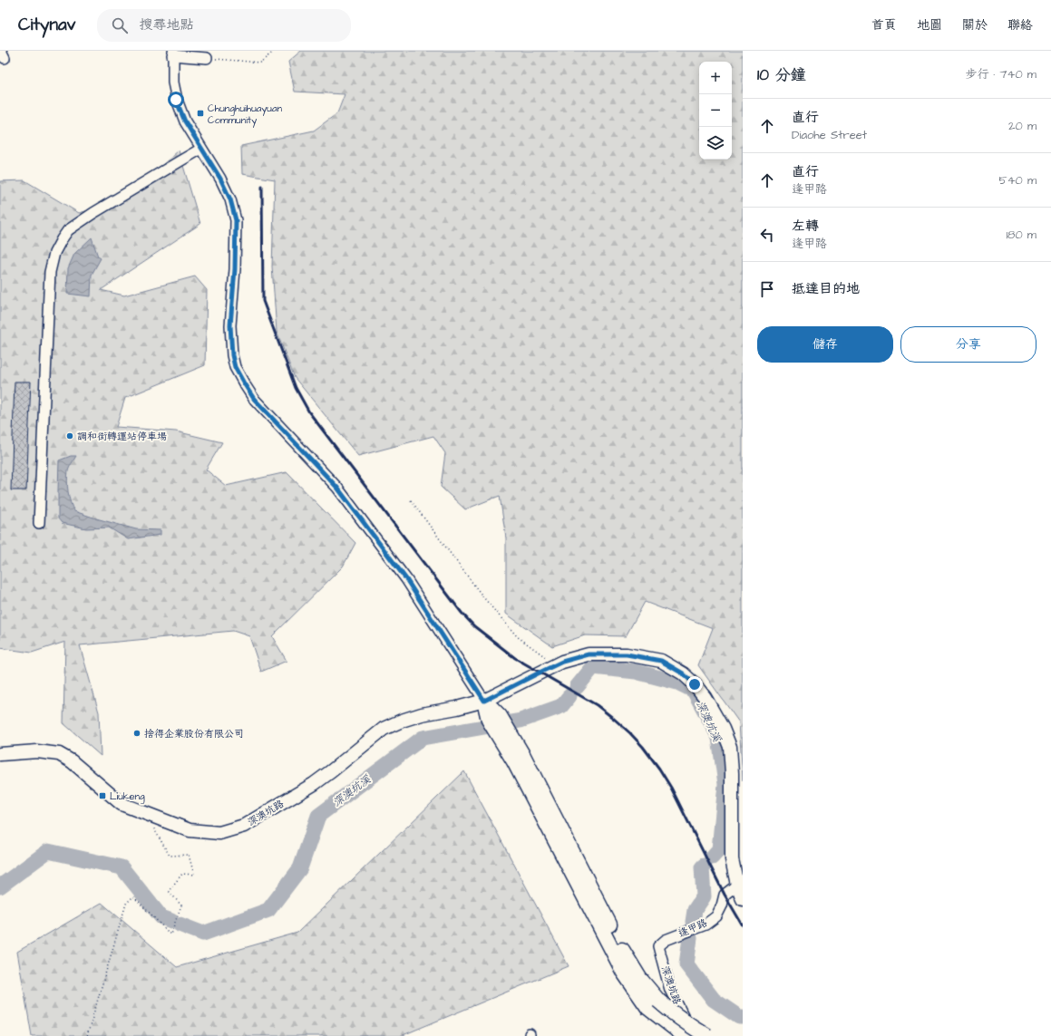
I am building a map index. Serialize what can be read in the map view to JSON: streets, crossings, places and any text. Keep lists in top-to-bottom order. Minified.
{"streets":{"main road":["深澳坑路"],"street":["逢甲路"]},"crossings":[["深澳坑路","逢甲路"]],"water":["深澳坑溪"],"places":{"transit":["Chunghuihuayuan Community","Liukeng"],"other":["調和街轉運站停車場","捨得企業股份有限公司"]},"page":{"header":"Citynav","search":"搜尋地點","nav":["首頁","地圖","關於","聯絡"],"heading":["10 分鐘","步行 · 740 m"],"map_buttons":["+","−"],"list":[["直行","Diaohe Street","20 m"],["直行","逢甲路","540 m"],["左轉","逢甲路","180 m"],"抵達目的地"],"buttons":["儲存","分享"]}}
